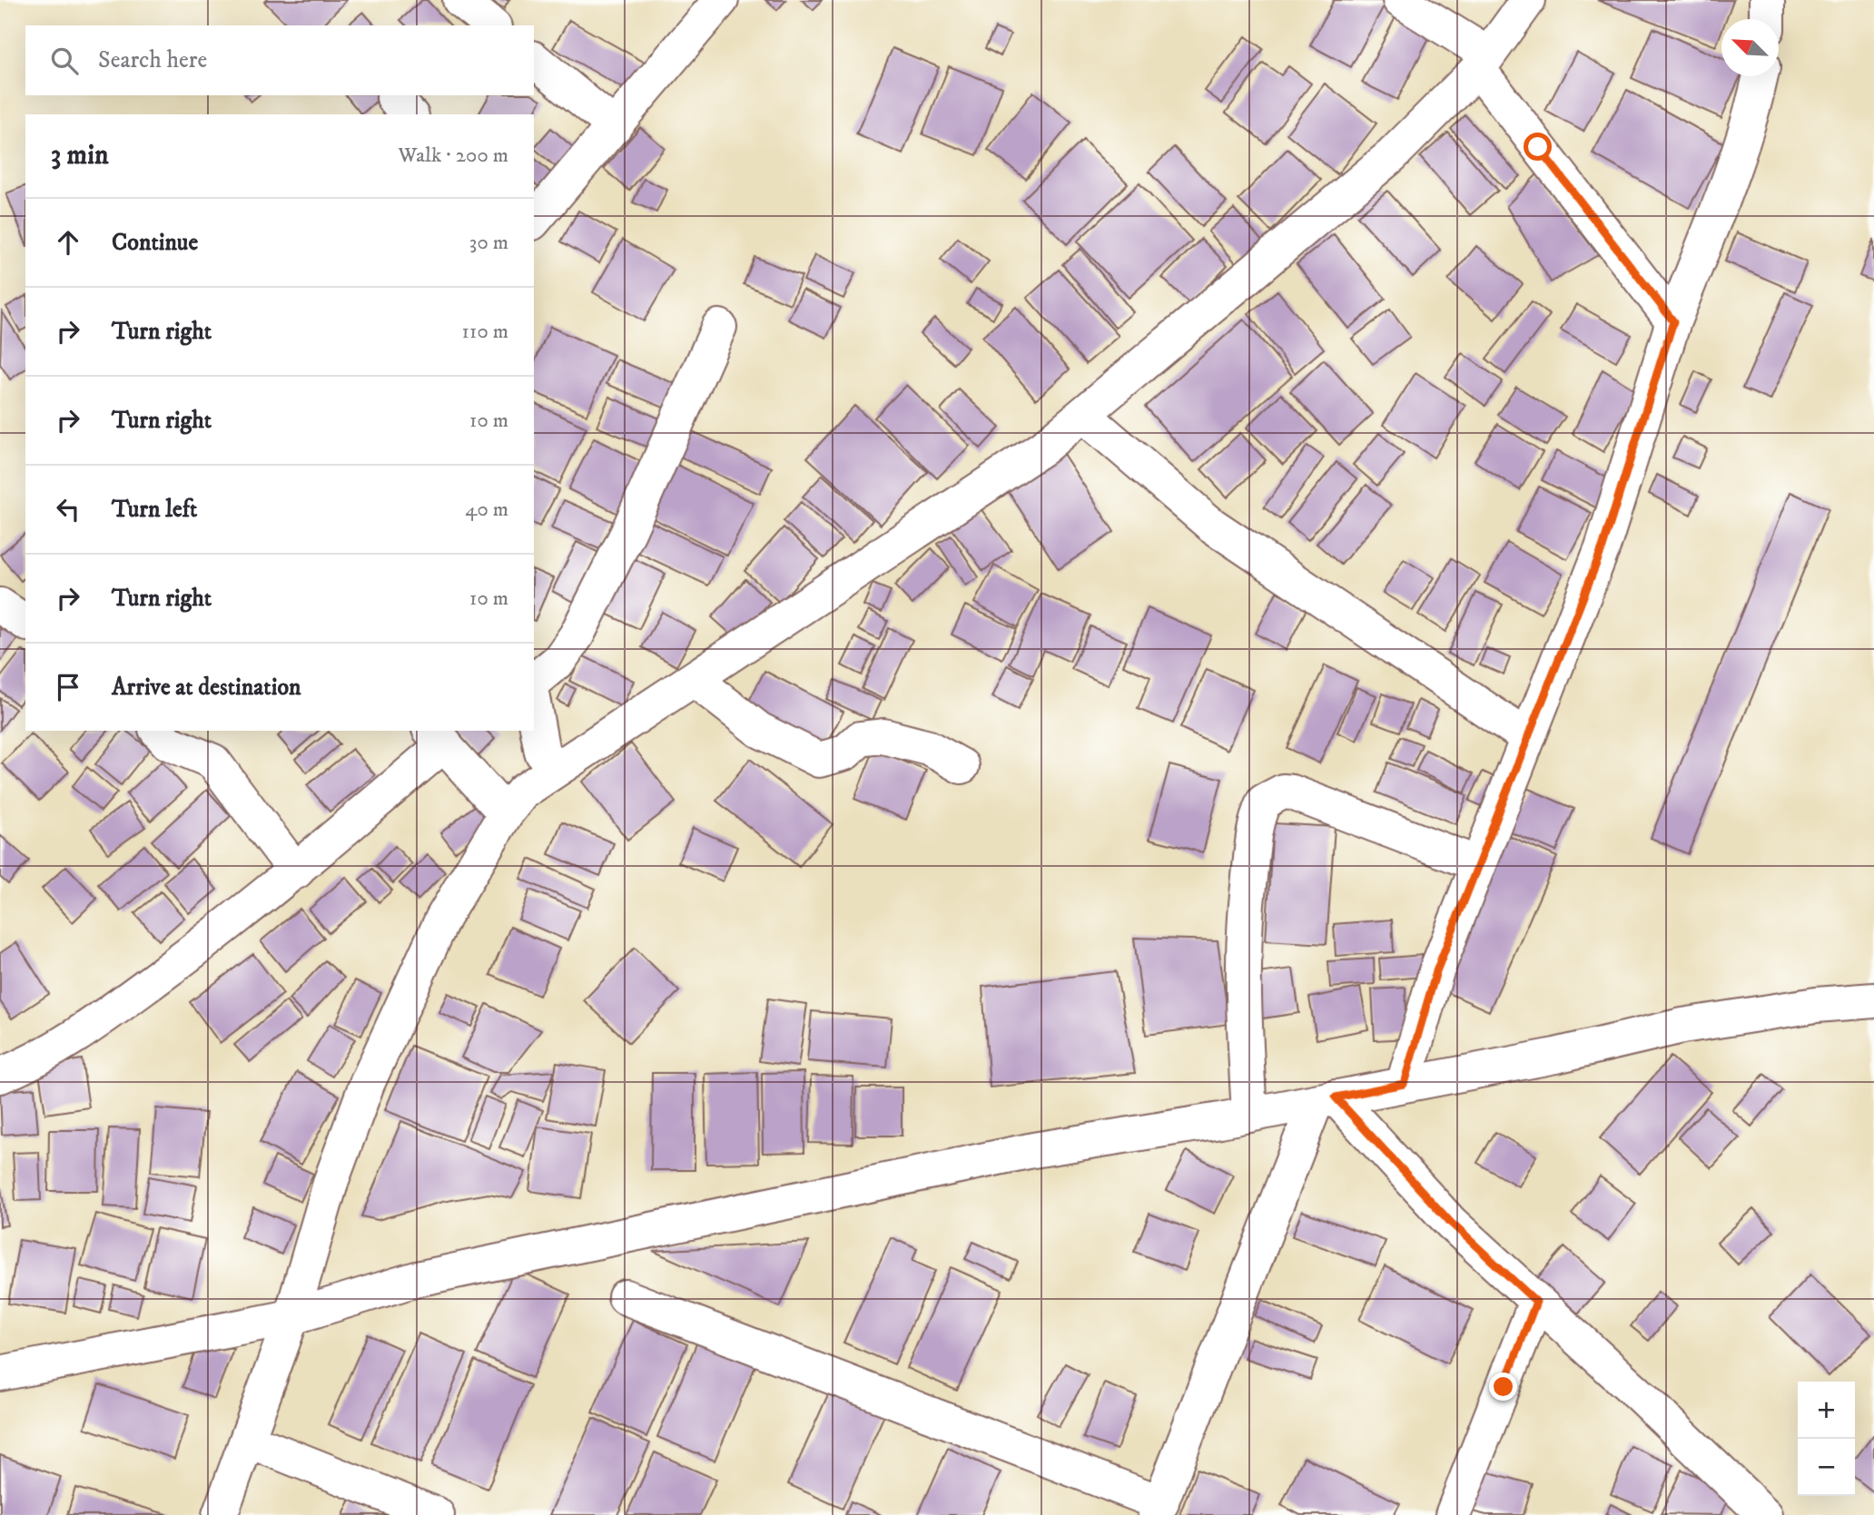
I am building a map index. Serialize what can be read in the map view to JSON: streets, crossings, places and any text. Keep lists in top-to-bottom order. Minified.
{"north":"top left","page":{"search":"Search here","heading":["3 min","Walk · 200 m"],"list":[["Continue","30 m"],["Turn right","110 m"],["Turn right","10 m"],["Turn left","40 m"],["Turn right","10 m"],"Arrive at destination"],"map_buttons":["+","−"]}}
